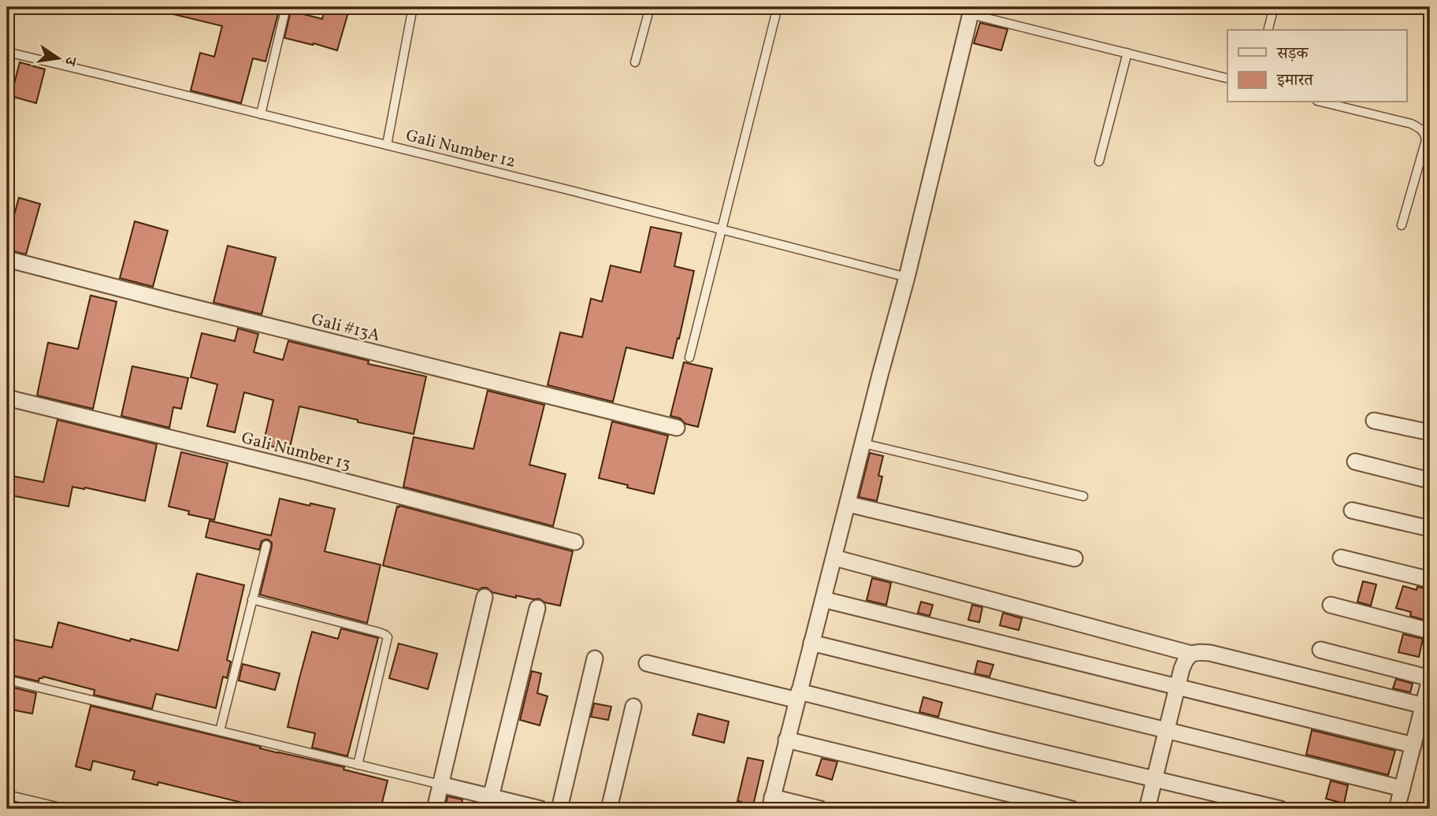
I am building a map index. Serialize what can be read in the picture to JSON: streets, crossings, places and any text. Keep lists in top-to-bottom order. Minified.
{"streets":{"street":["Gali #13A","Gali Number 13"],"lane":["Gali Number 12"]},"legend":["सड़क","इमारत"],"north":"right"}
